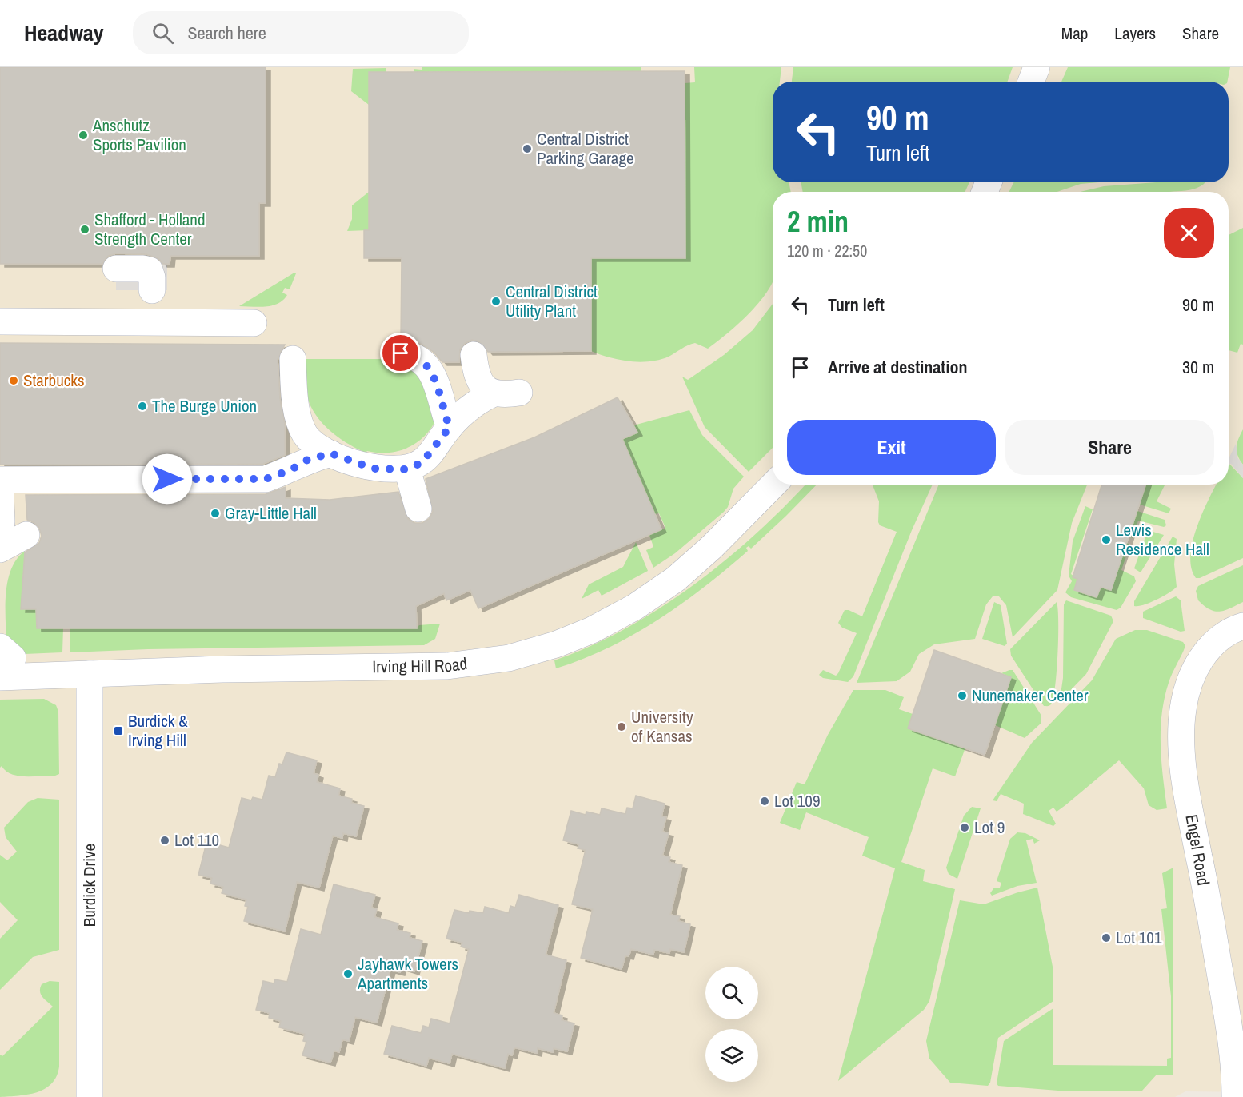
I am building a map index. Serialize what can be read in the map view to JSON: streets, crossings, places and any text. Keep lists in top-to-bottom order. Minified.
{"streets":{"street":["Irving Hill Road","Engel Road","Burdick Drive"]},"crossings":[["Irving Hill Road","Burdick Drive"]],"places":{"other":["Anschutz Sports Pavilion","Central District Parking Garage","Shafford - Holland Strength Center","Central District Utility Plant","Starbucks","The Burge Union","Gray-Little Hall","Lewis Residence Hall","Nunemaker Center","University of Kansas","Lot 109","Lot 9","Lot 110","Lot 101","Jayhawk Towers Apartments"],"transit":["Burdick & Irving Hill"]},"page":{"header":"Headway","search":"Search here","nav":["Map","Layers","Share"],"turn":["90 m","Turn left"],"heading":["2 min","120 m · 22:50"],"list":[{"name":"Turn left","value":"90 m"},{"name":"Arrive at destination","value":"30 m"}],"buttons":["Exit","Share"]}}
